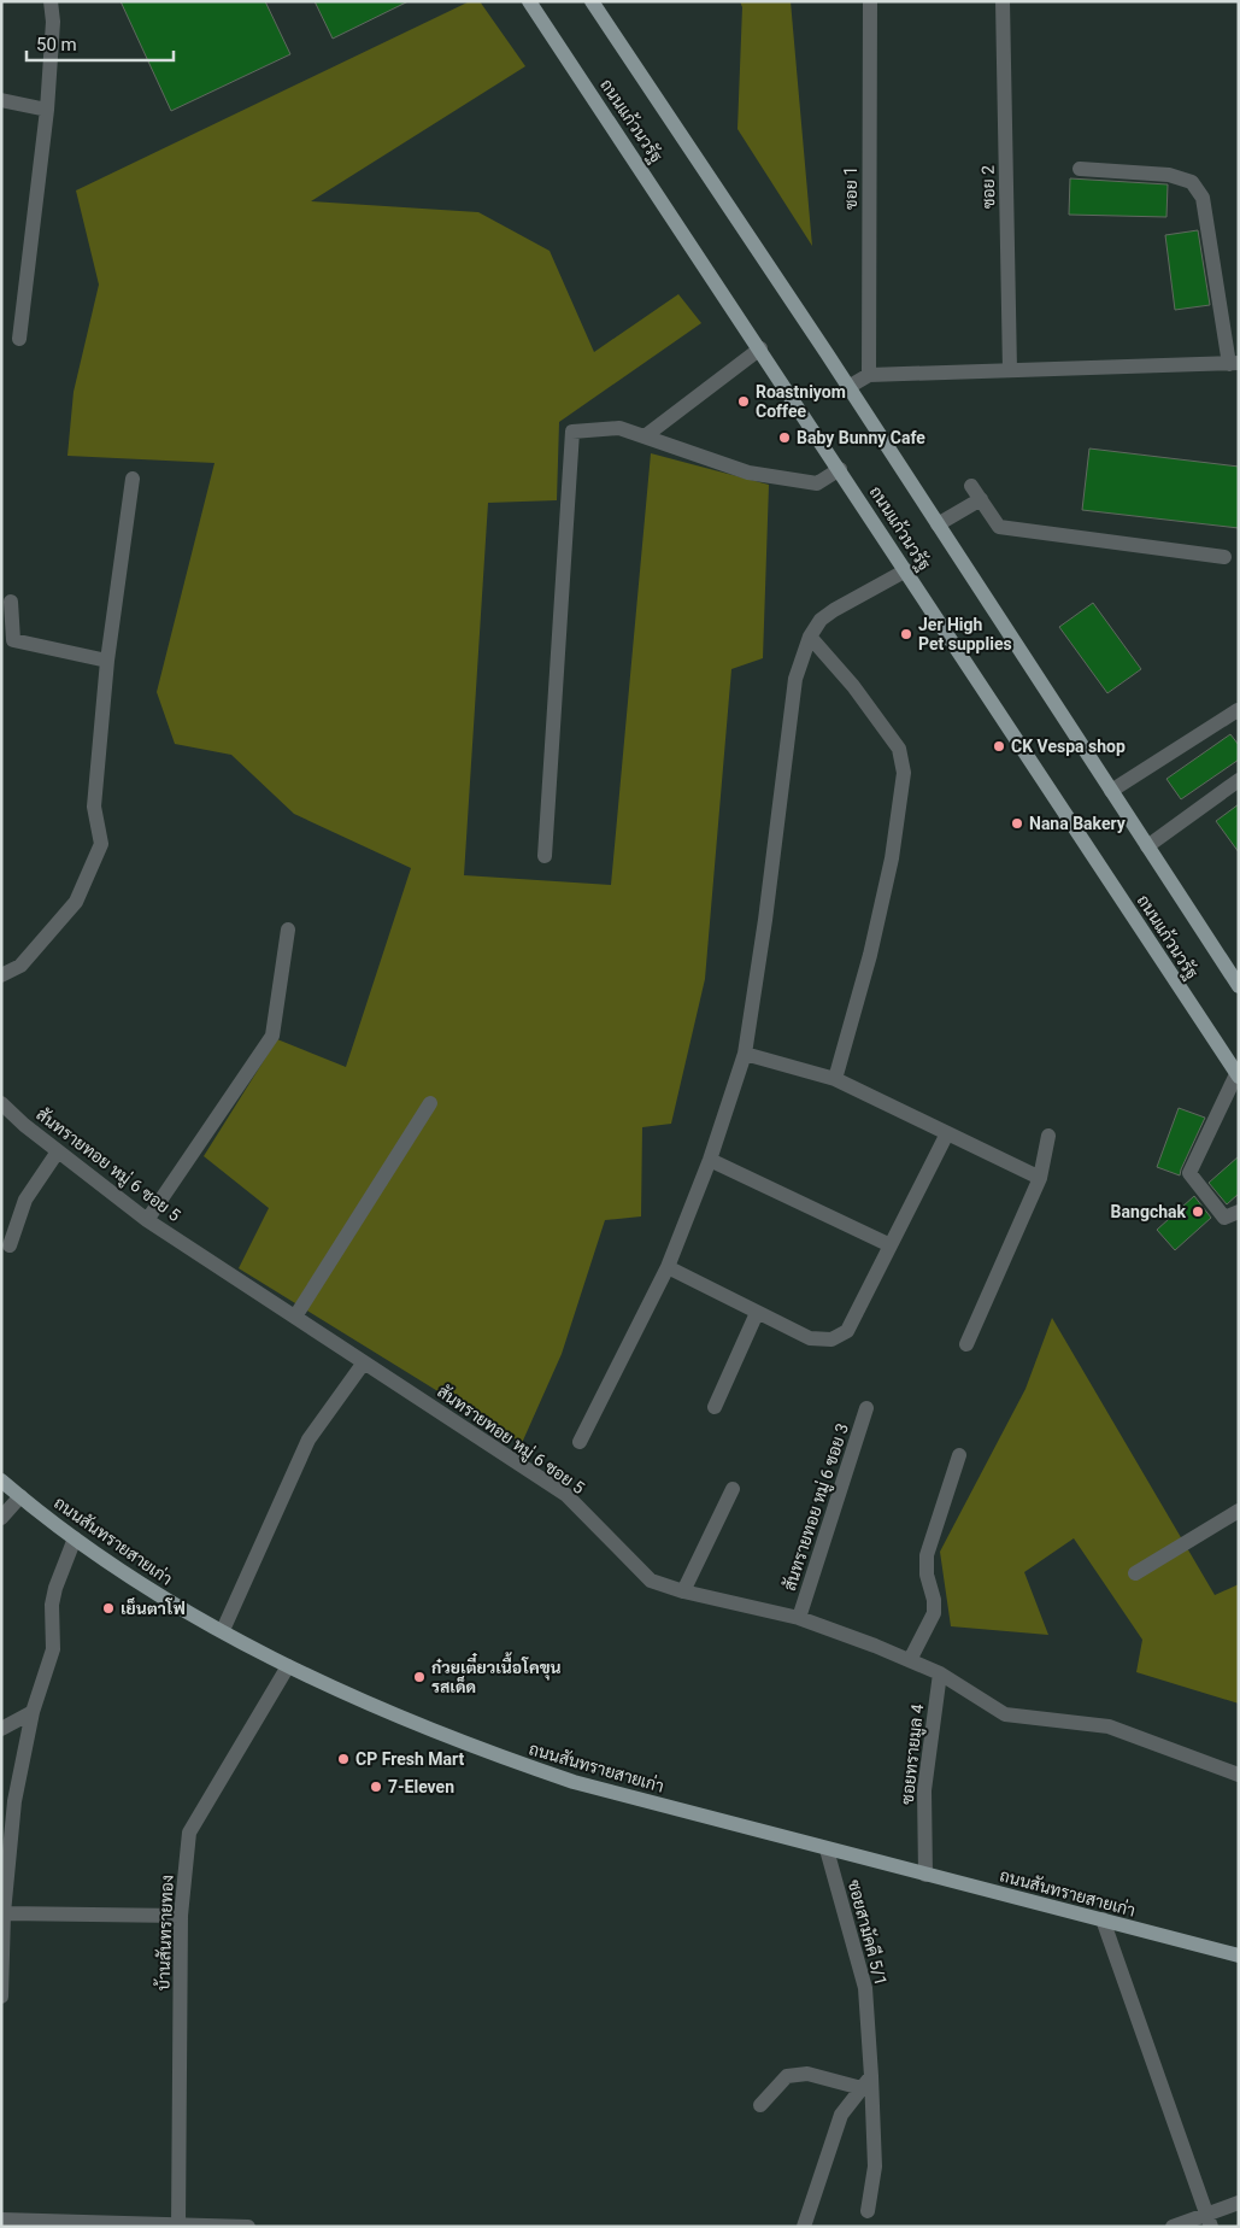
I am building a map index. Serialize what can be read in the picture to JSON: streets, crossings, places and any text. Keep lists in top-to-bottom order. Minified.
{"streets":{"main road":["ถนนแก้วนวรัฐ","ถนนสันทรายสายเก่า"],"street":["ซอย 2","ซอย 1","สันทรายทอย หมู่ 6 ซอย 5","สันทรายทอย หมู่ 6 ซอย 3","ซอยทรายมูล 4","บ้านสันทรายทอง","ซอยสามัคคี 5/1"]},"crossings":[["สันทรายทอย หมู่ 6 ซอย 5","สันทรายทอย หมู่ 6 ซอย 3"],["สันทรายทอย หมู่ 6 ซอย 5","ซอยทรายมูล 4"],["ถนนสันทรายสายเก่า","ซอยทรายมูล 4"],["ถนนสันทรายสายเก่า","บ้านสันทรายทอง"],["ถนนสันทรายสายเก่า","ซอยสามัคคี 5/1"]],"places":["Roastniyom Coffee","Baby Bunny Cafe","Jer High Pet supplies","CK Vespa shop","Nana Bakery","Bangchak","เย็นตาโฟ","ก๋วยเตี๋ยวเนื้อโคขุน รสเด็ด","CP Fresh Mart","7-Eleven"],"scale_bar":"50 m"}
